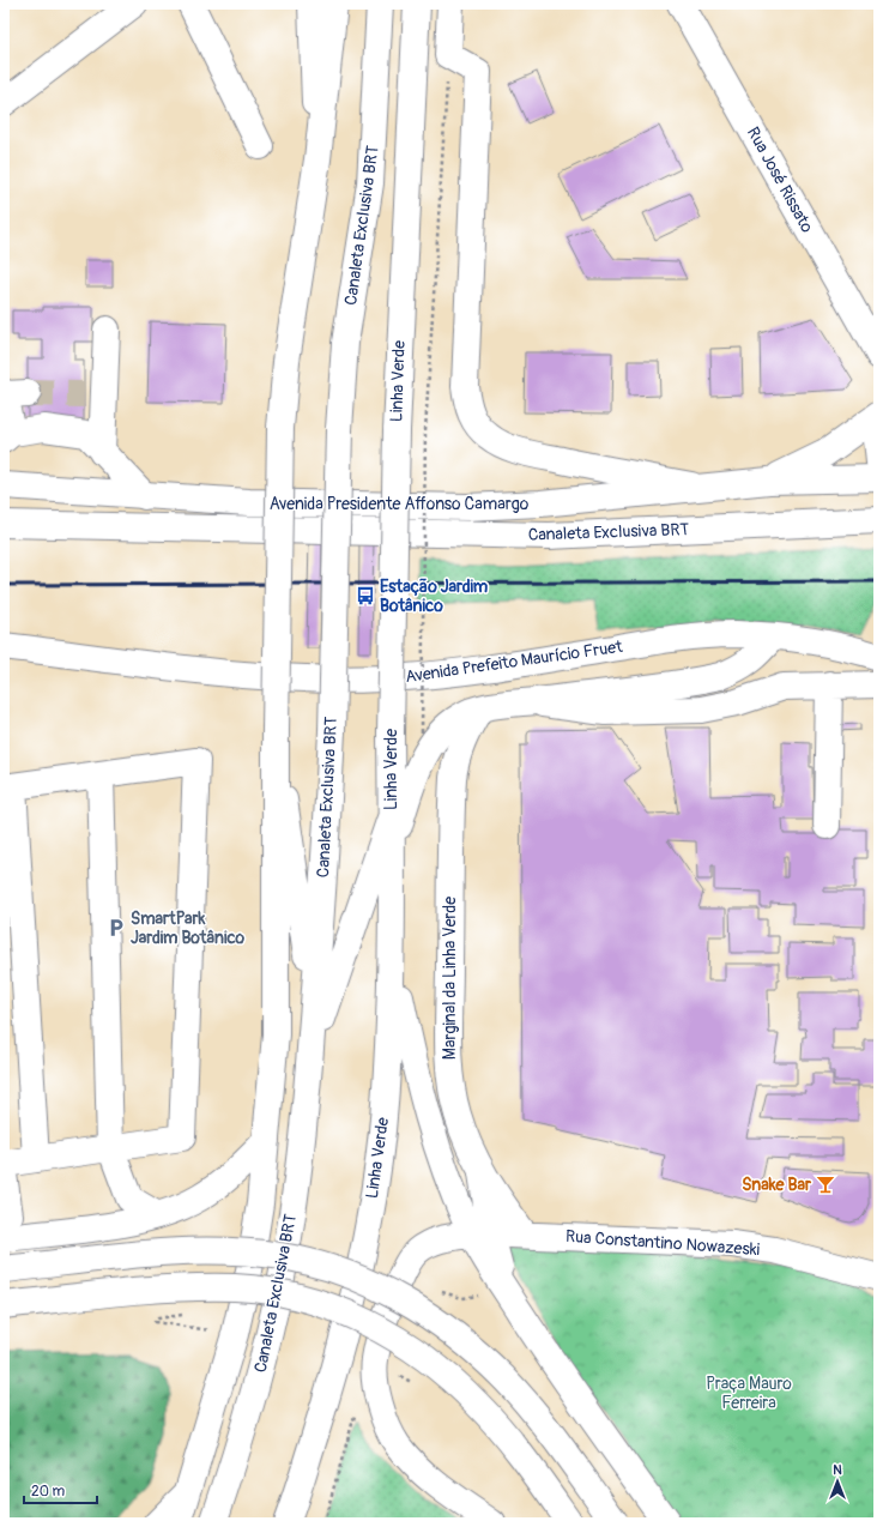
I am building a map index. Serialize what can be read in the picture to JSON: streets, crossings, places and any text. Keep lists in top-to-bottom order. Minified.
{"streets":{"main road":["Rua José Rissato","Canaleta Exclusiva BRT","Linha Verde","Avenida Presidente Affonso Camargo","Avenida Prefeito Maurício Fruet","Marginal da Linha Verde","Rua Constantino Nowazeski"]},"crossings":[["Canaleta Exclusiva BRT","Linha Verde"],["Marginal da Linha Verde","Rua Constantino Nowazeski"]],"parks":["Praça Mauro Ferreira"],"places":{"bus stop":["Estação Jardim Botânico"],"parking":["SmartPark Jardim Botânico"],"bar":["Snake Bar"]},"scale_bar":"20 m","north":"top"}
